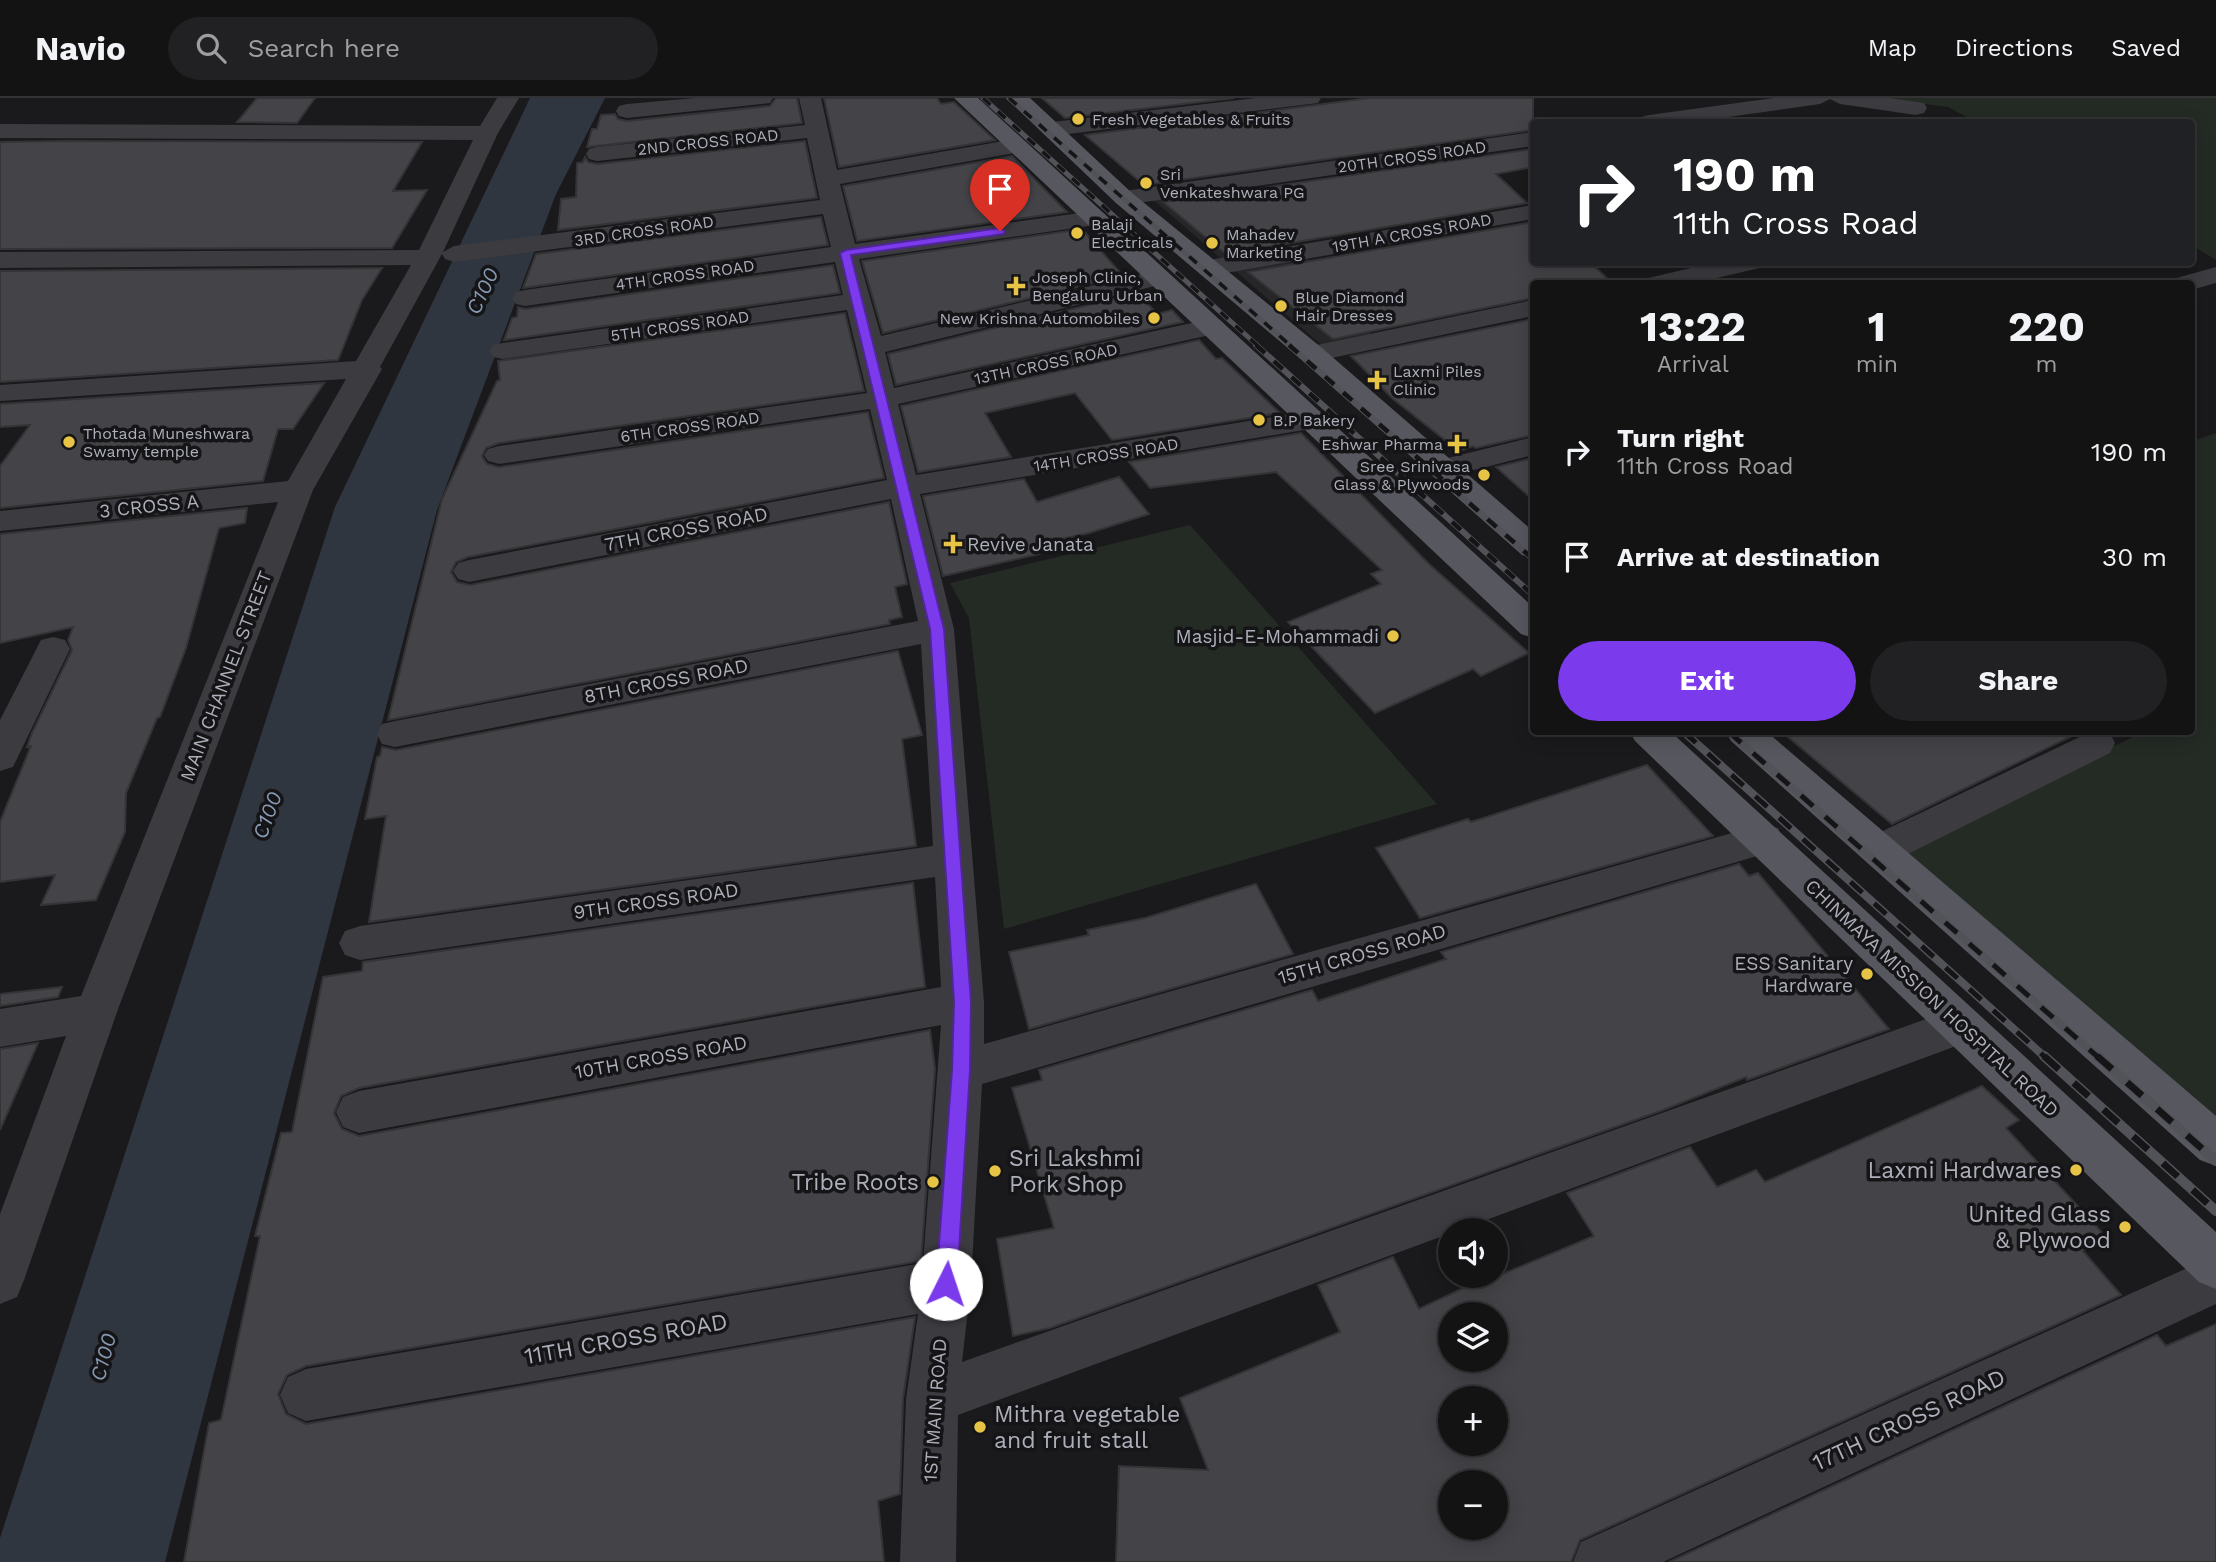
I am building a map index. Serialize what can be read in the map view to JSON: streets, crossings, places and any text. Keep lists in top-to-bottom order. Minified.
{"streets":{"main road":["CHINMAYA MISSION HOSPITAL ROAD"],"street":["2ND CROSS ROAD","20TH CROSS ROAD","3RD CROSS ROAD","19TH A CROSS ROAD","4TH CROSS ROAD","5TH CROSS ROAD","13TH CROSS ROAD","6TH CROSS ROAD","14TH CROSS ROAD","3 CROSS A","7TH CROSS ROAD","MAIN CHANNEL STREET","8TH CROSS ROAD","9TH CROSS ROAD","15TH CROSS ROAD","10TH CROSS ROAD","11TH CROSS ROAD","1ST MAIN ROAD","17TH CROSS ROAD"]},"crossings":[["2ND CROSS ROAD","1ST MAIN ROAD"],["3RD CROSS ROAD","MAIN CHANNEL STREET"],["3RD CROSS ROAD","1ST MAIN ROAD"],["4TH CROSS ROAD","1ST MAIN ROAD"],["5TH CROSS ROAD","1ST MAIN ROAD"],["13TH CROSS ROAD","6TH CROSS ROAD"],["13TH CROSS ROAD","1ST MAIN ROAD"],["6TH CROSS ROAD","1ST MAIN ROAD"],["14TH CROSS ROAD","7TH CROSS ROAD"],["14TH CROSS ROAD","1ST MAIN ROAD"],["3 CROSS A","MAIN CHANNEL STREET"],["7TH CROSS ROAD","1ST MAIN ROAD"],["8TH CROSS ROAD","1ST MAIN ROAD"],["9TH CROSS ROAD","1ST MAIN ROAD"],["15TH CROSS ROAD","CHINMAYA MISSION HOSPITAL ROAD"],["15TH CROSS ROAD","1ST MAIN ROAD"],["10TH CROSS ROAD","1ST MAIN ROAD"],["11TH CROSS ROAD","1ST MAIN ROAD"]],"water":["C100"],"places":{"other":["Fresh Vegetables & Fruits","Sri Venkateshwara PG","Balaji Electricals","Mahadev Marketing","Blue Diamond Hair Dresses","New Krishna Automobiles","B.P Bakery","Thotada Muneshwara Swamy temple","Sree Srinivasa Glass & Plywoods","Masjid-E-Mohammadi","ESS Sanitary Hardware","Laxmi Hardwares","Sri Lakshmi Pork Shop","Tribe Roots","United Glass & Plywood","Mithra vegetable and fruit stall"],"health":["Joseph Clinic, Bengaluru Urban","Laxmi Piles Clinic","Eshwar Pharma","Revive Janata"]},"page":{"header":"Navio","search":"Search here","nav":["Map","Directions","Saved"],"turn":["190 m","11th Cross Road"],"eta":["13:22","Arrival","1","min","220","m"],"list":[{"name":"Turn right","note":"11th Cross Road","value":"190 m"},{"name":"Arrive at destination","value":"30 m"}],"buttons":["Exit","Share"],"map_buttons":["+","−"]}}
